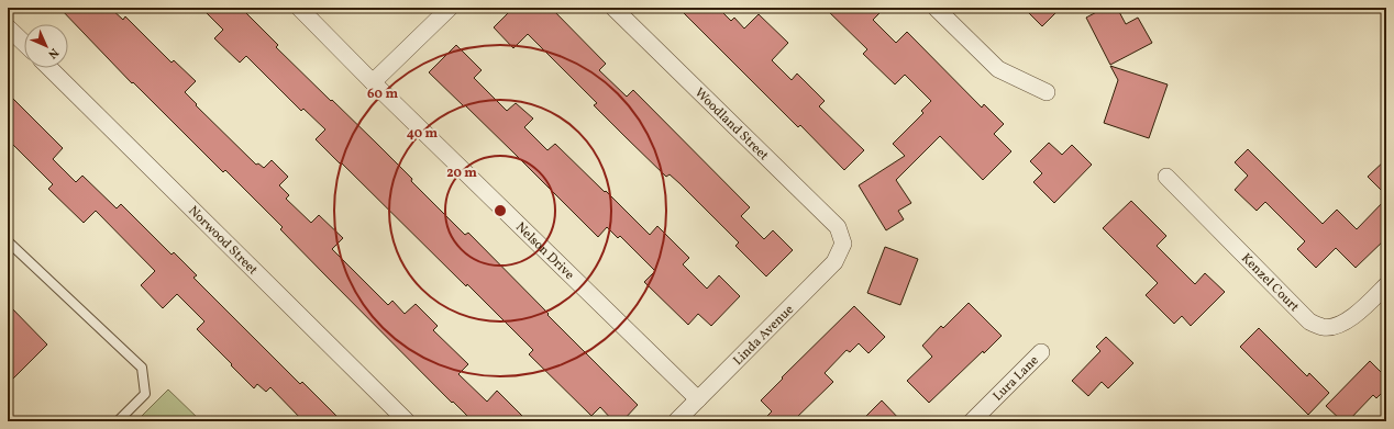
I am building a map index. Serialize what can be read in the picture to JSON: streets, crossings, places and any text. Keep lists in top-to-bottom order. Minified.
{"streets":{"street":["Woodland Street","Norwood Street","Nelson Drive","Kenzel Court","Linda Avenue","Lura Lane"]},"crossings":[["Woodland Street","Linda Avenue"],["Nelson Drive","Linda Avenue"]],"north":"bottom right","rings":["60 m","40 m","20 m"]}
